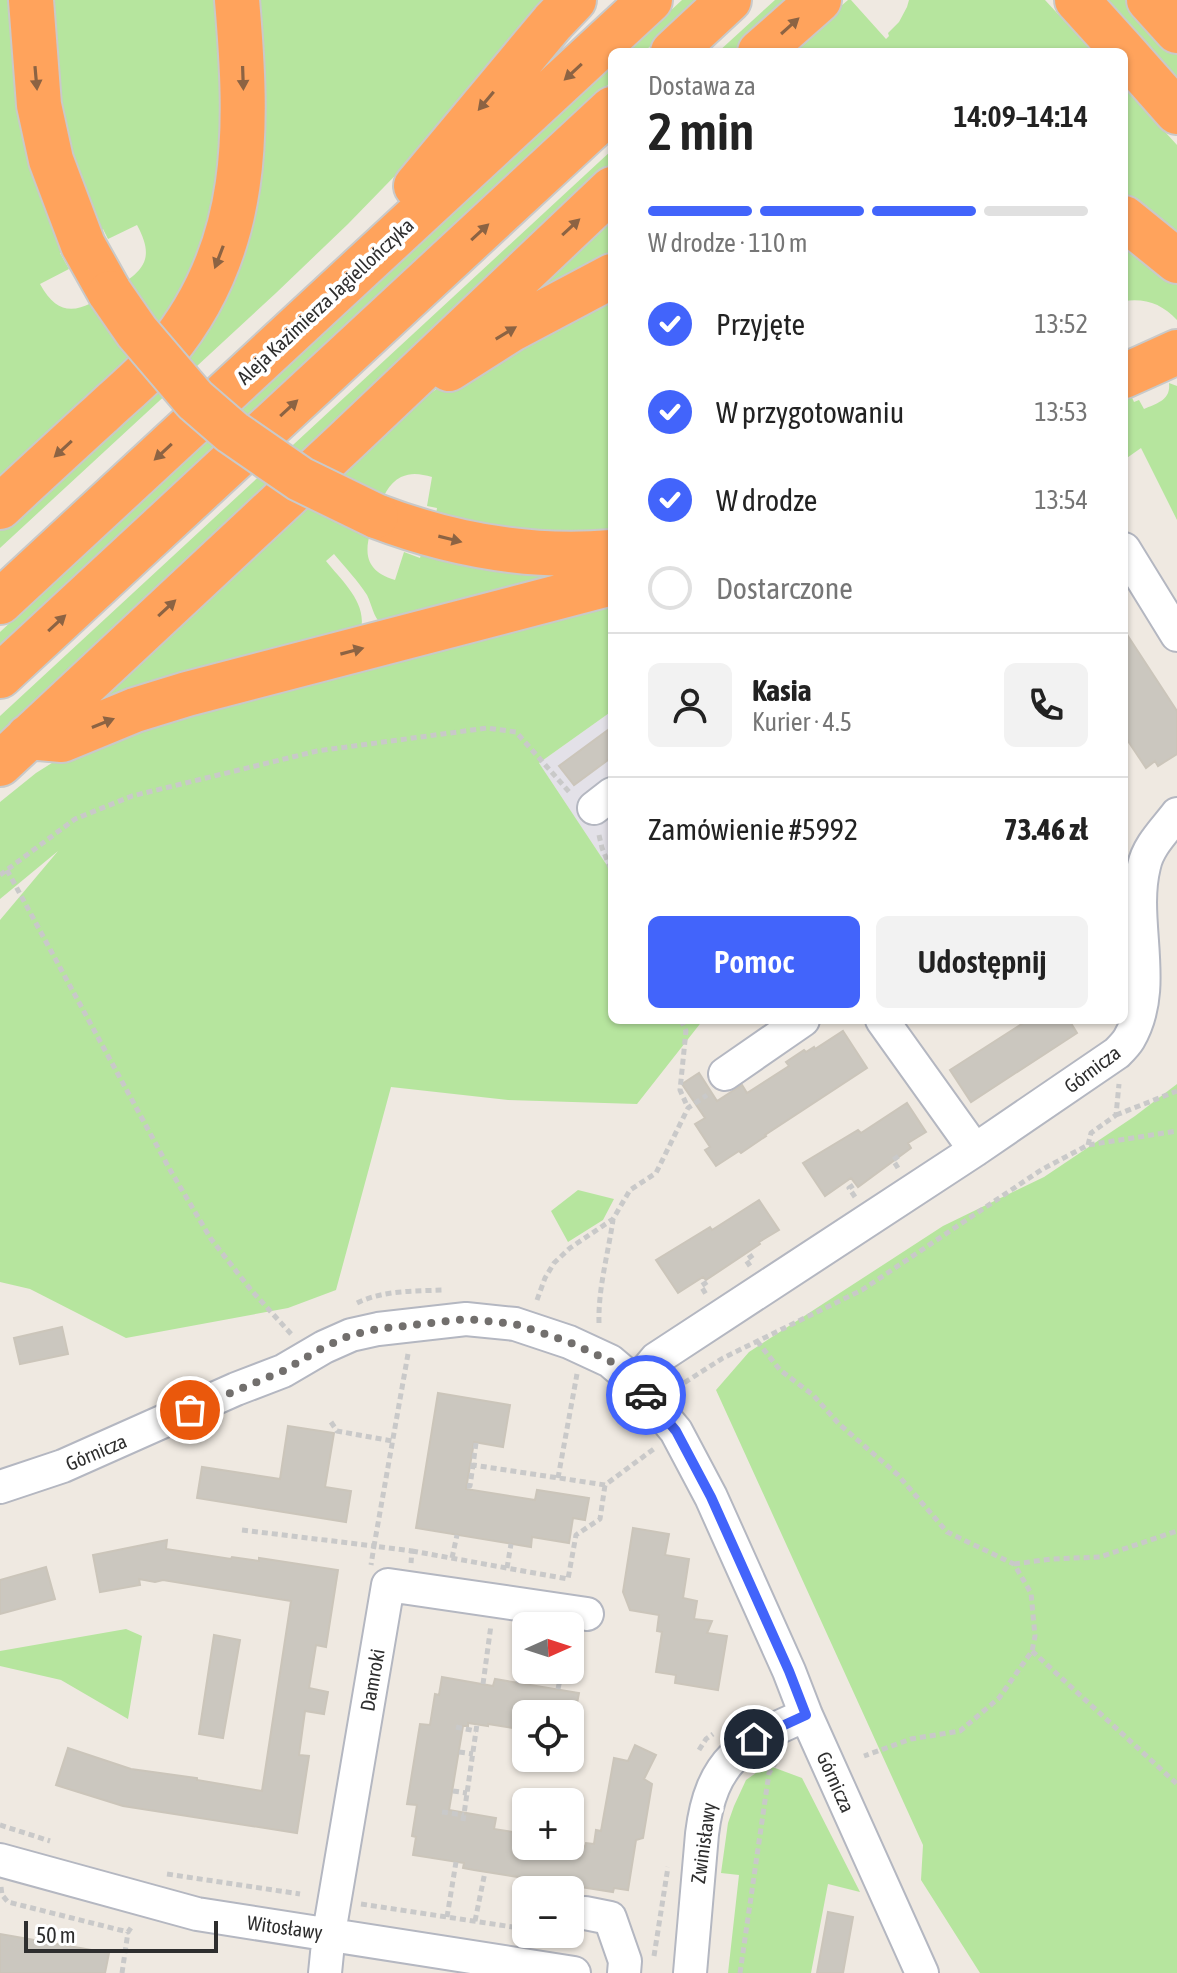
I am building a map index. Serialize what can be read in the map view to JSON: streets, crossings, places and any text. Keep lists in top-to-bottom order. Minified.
{"streets":{"highway":["Aleja Kazimierza Jagiellończyka"],"street":["Górnicza","Damroki","Zwinisławy","Witosławy"]},"crossings":[["Górnicza","Zwinisławy"],["Damroki","Witosławy"]],"scale_bar":"50 m","north":"right","page":{"heading":["2 min","Dostawa za","14:09–14:14"],"panel":["Kasia","Kurier · 4.5","Zamówienie #5992","73.46 zł"],"bar":"W drodze · 110 m","list":[["Przyjęte","13:52"],["W przygotowaniu","13:53"],["W drodze","13:54"],"Dostarczone"],"buttons":["Pomoc","Udostępnij"],"map_buttons":["+","−"],"scale":"50 m"}}
